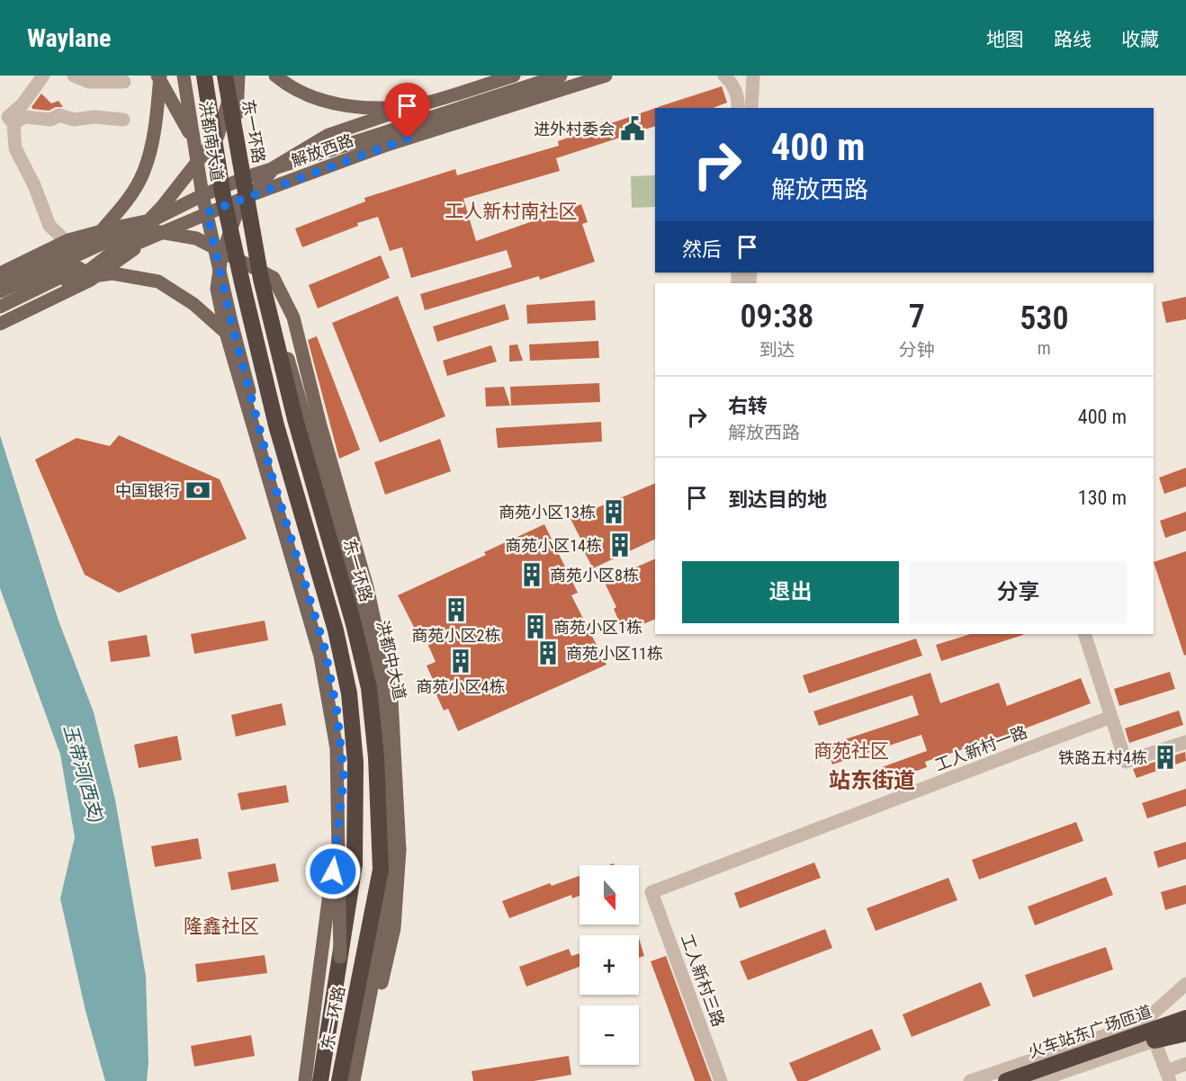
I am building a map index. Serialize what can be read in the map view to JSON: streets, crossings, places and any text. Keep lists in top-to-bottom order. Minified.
{"streets":{"highway":["东一环路","火车站东广场匝道"],"main road":["洪都南大道","解放西路","洪都中大道"],"street":["工人新村一路","工人新村三路"]},"crossings":[["洪都南大道","解放西路"],["洪都南大道","洪都中大道"],["解放西路","洪都中大道"],["工人新村一路","工人新村三路"]],"districts":["工人新村南社区","商苑社区","站东街道","隆鑫社区"],"water":["玉带河(西支)"],"places":{"public building":["进外村委会"],"bank":["中国银行"],"building":["商苑小区13栋","商苑小区14栋","商苑小区8栋","商苑小区2栋","商苑小区1栋","商苑小区11栋","商苑小区4栋","铁路五村4栋"]},"north":"bottom","page":{"header":"Waylane","nav":["地图","路线","收藏"],"turn":["400 m","解放西路"],"then":"然后","eta":["09:38","到达","7","分钟","530","m"],"list":[{"name":"右转","note":"解放西路","value":"400 m"},{"name":"到达目的地","value":"130 m"}],"buttons":["退出","分享"],"map_buttons":["+","−"]}}
